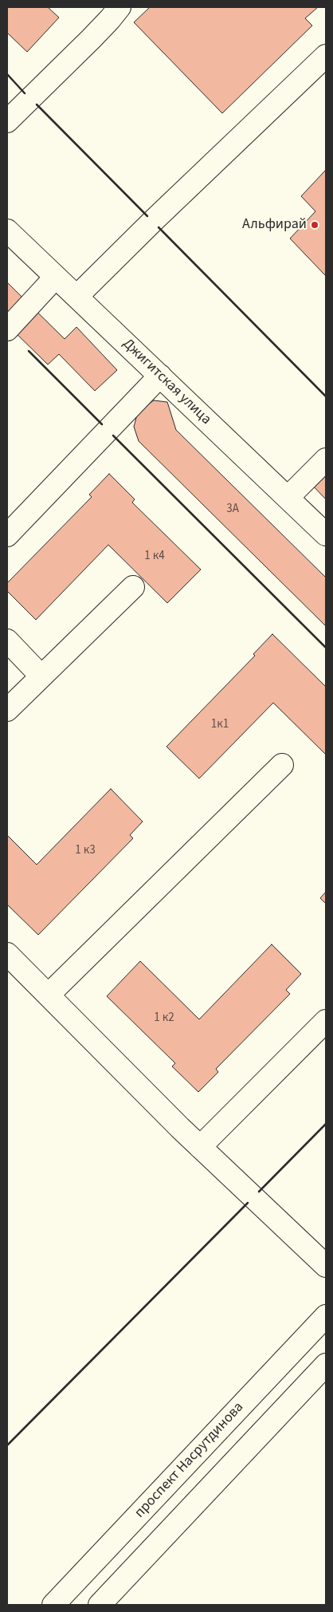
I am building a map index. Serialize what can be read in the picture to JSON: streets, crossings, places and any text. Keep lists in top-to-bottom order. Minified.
{"streets":{"main road":["Джигитская улица","проспект Насрутдинова"]},"places":["Альфирай"],"house_numbers":["3А","1 к4","1к1","1 к3","1 к2"]}
